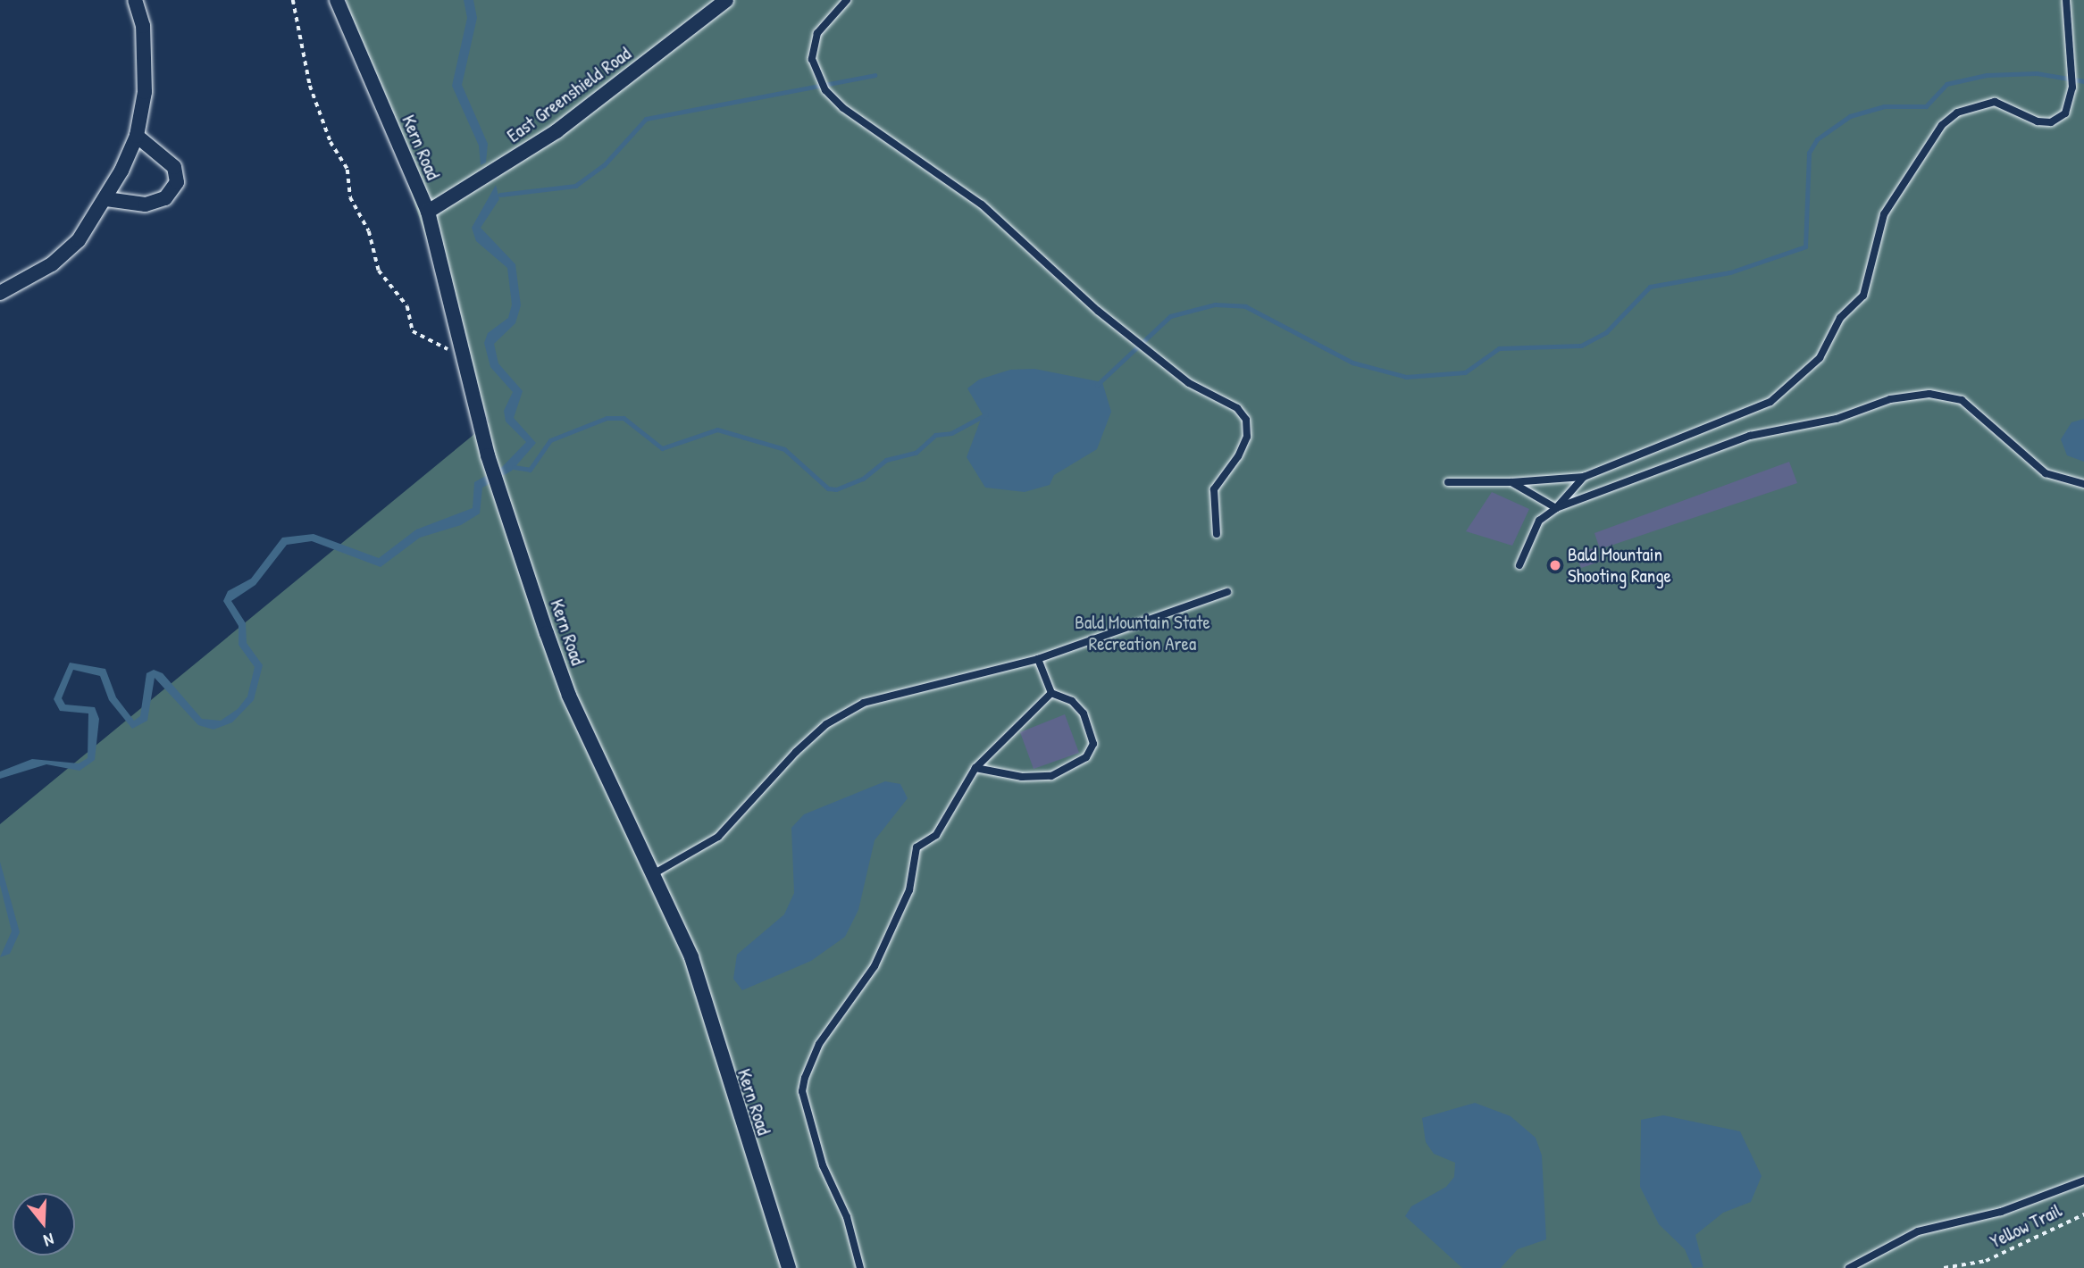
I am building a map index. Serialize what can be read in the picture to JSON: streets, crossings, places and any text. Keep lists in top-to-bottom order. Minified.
{"streets":{"street":["East Greenshield Road","Kern Road"],"path":["Yellow Trail"]},"crossings":[["East Greenshield Road","Kern Road"]],"parks":["Bald Mountain State Recreation Area"],"places":["Bald Mountain Shooting Range"],"north":"bottom"}
